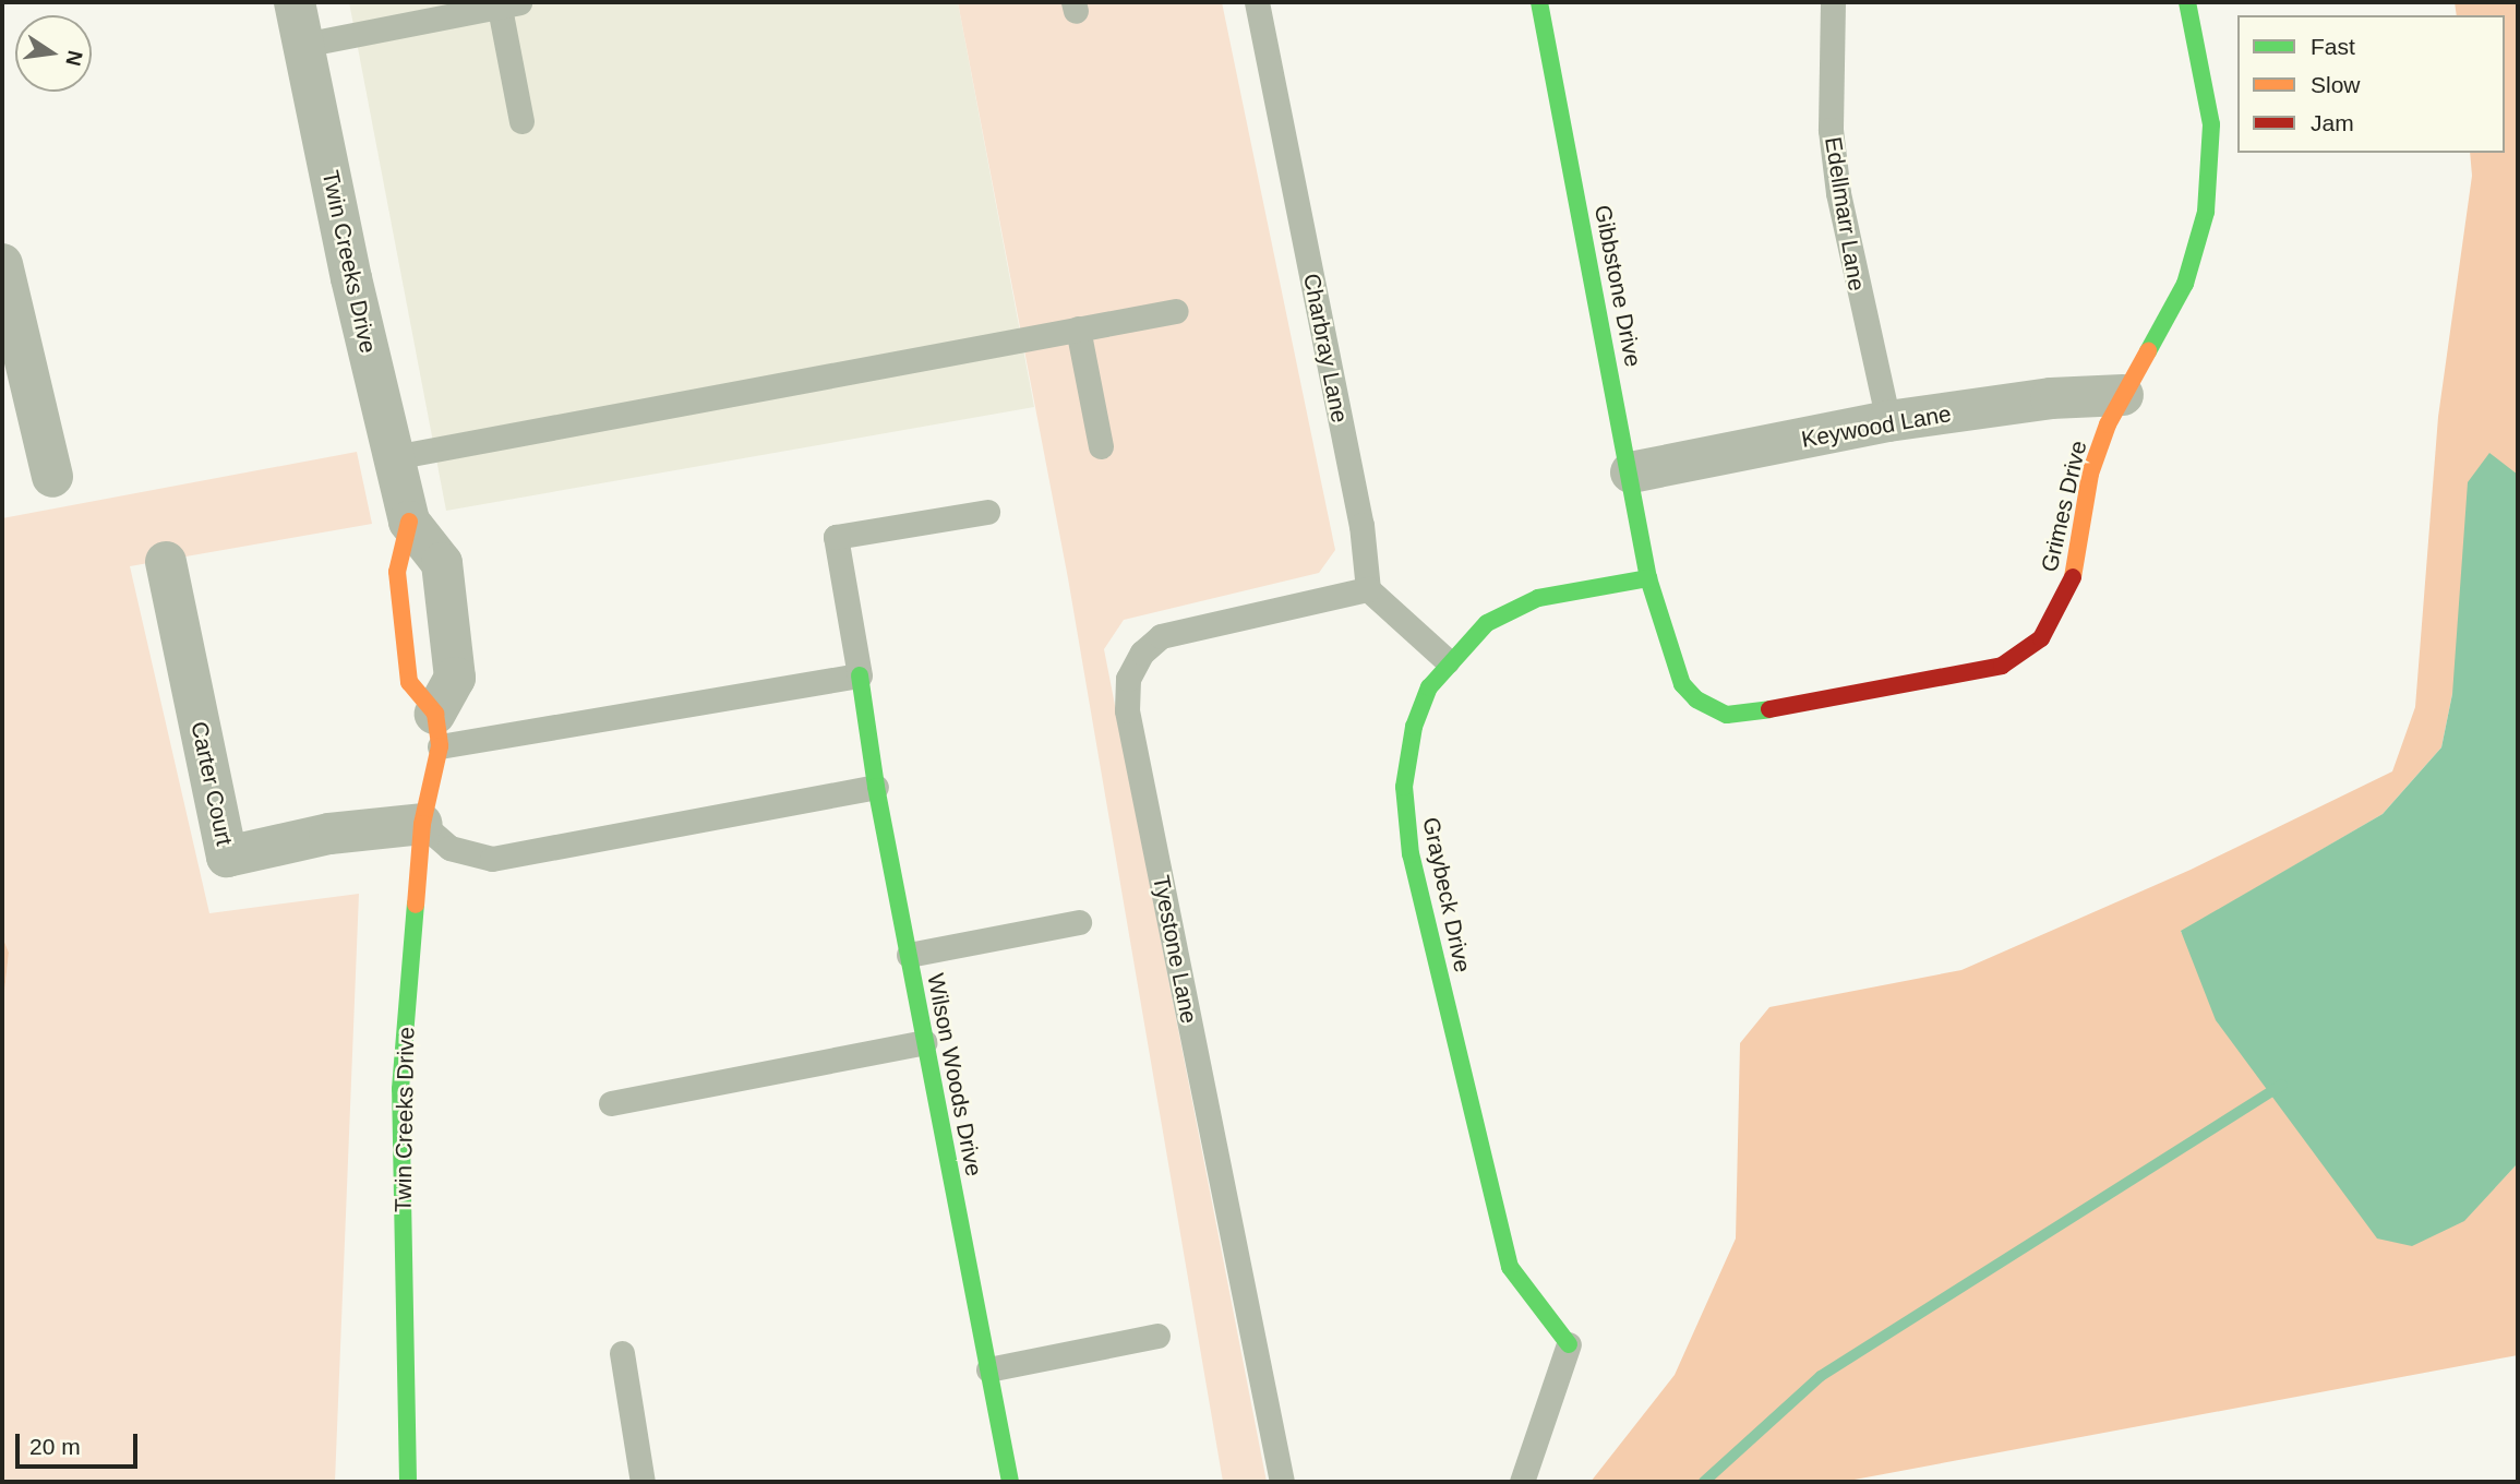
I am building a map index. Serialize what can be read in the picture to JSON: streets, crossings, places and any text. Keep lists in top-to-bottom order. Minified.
{"streets":{"street":["Twin Creeks Drive","Gibbstone Drive","Keywood Lane","Grimes Drive","Carter Court","Graybeck Drive","Wilson Woods Drive"],"lane":["Edellmarr Lane","Charbray Lane","Tyestone Lane"]},"crossings":[["Edellmarr Lane","Keywood Lane"],["Twin Creeks Drive","Carter Court"],["Gibbstone Drive","Keywood Lane"],["Gibbstone Drive","Grimes Drive"],["Gibbstone Drive","Graybeck Drive"],["Charbray Lane","Tyestone Lane"],["Keywood Lane","Grimes Drive"],["Grimes Drive","Graybeck Drive"]],"legend":["Fast","Slow","Jam"],"scale_bar":"20 m","north":"right"}
